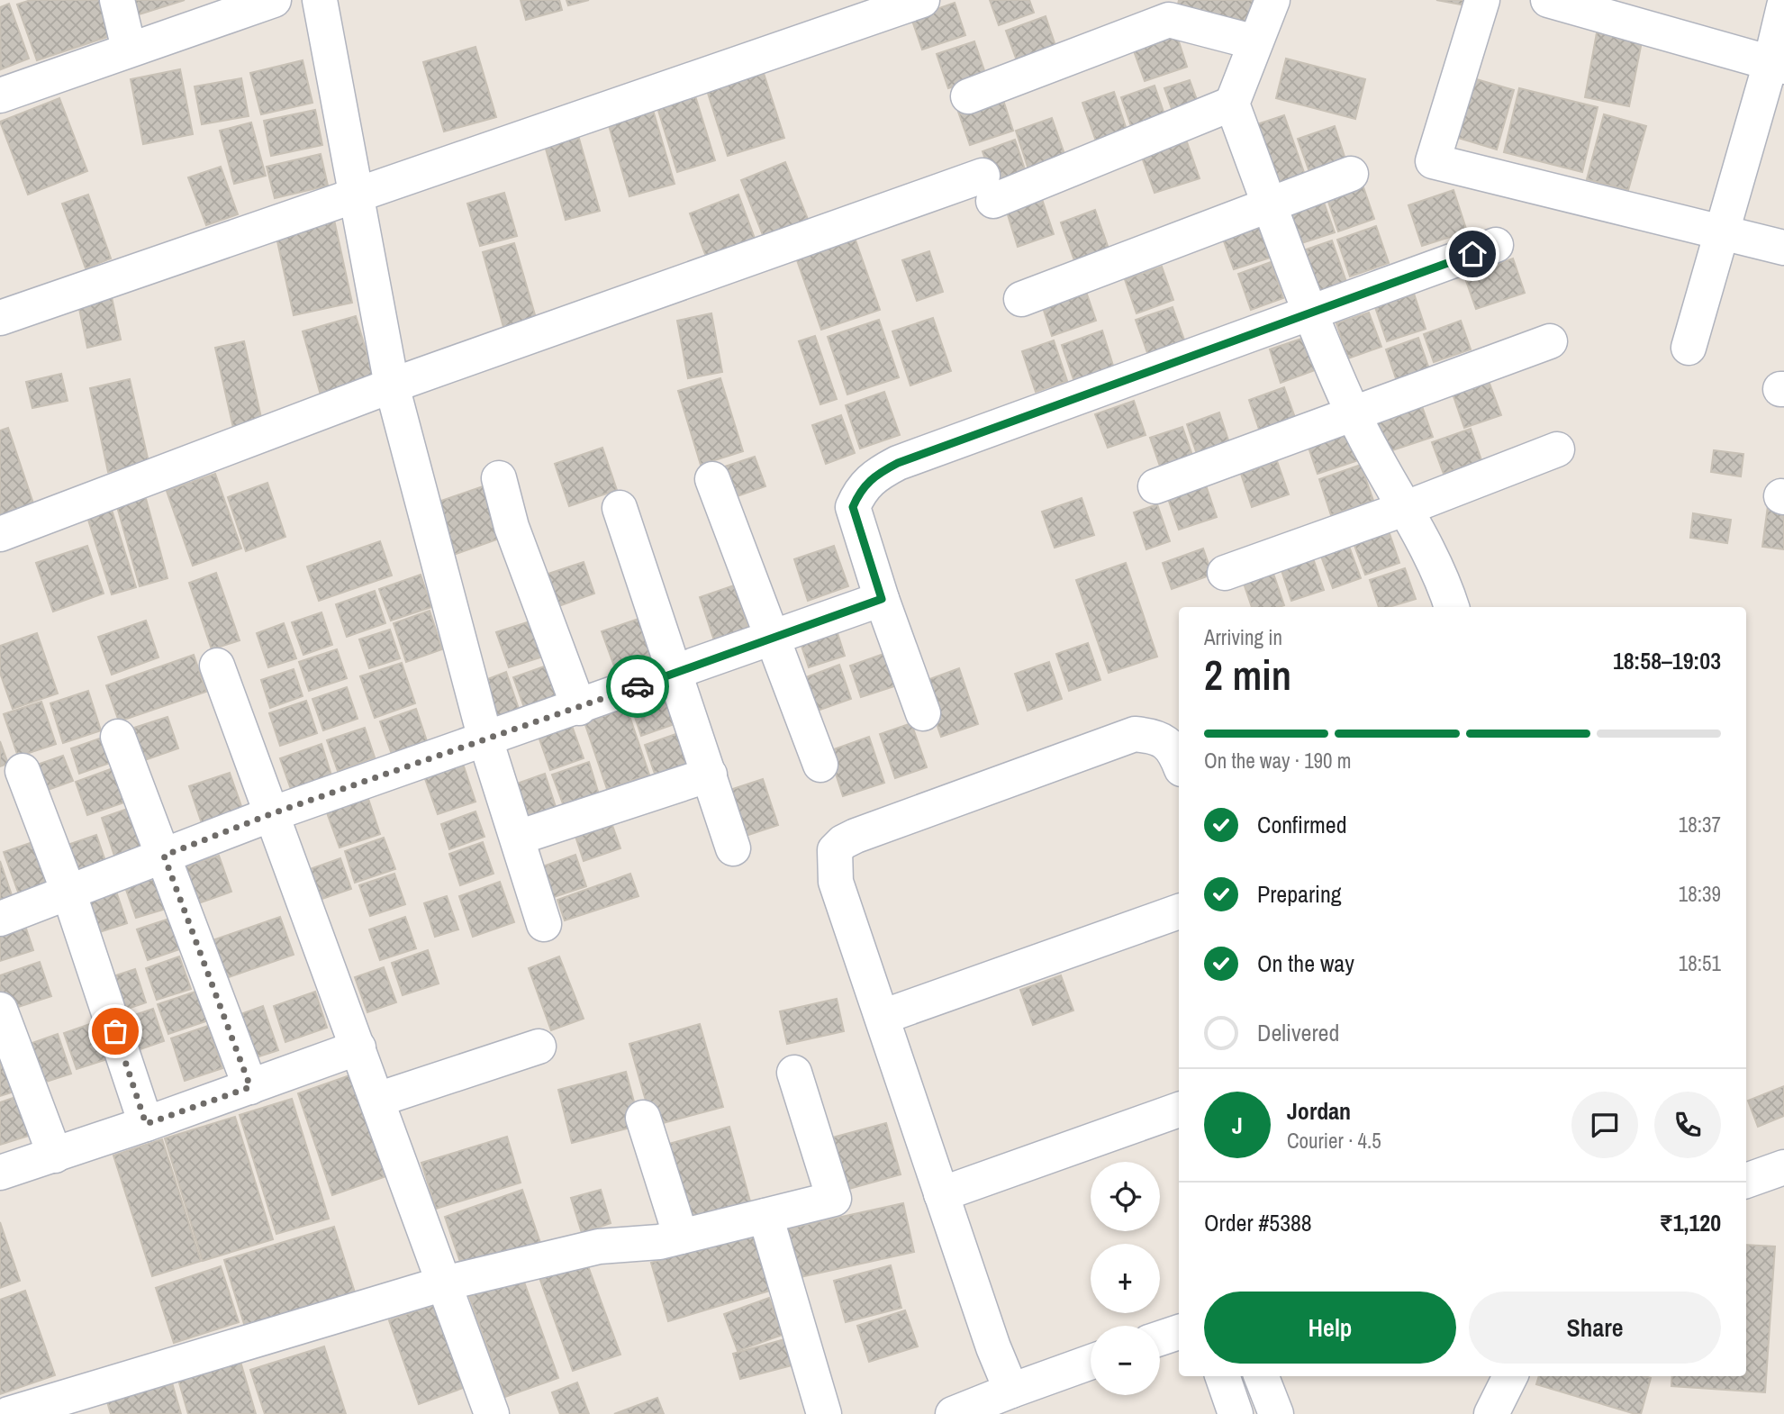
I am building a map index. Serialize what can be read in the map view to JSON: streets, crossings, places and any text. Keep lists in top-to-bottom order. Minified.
{"page":{"heading":["2 min","Arriving in","18:58–19:03"],"panel":["Jordan","Courier · 4.5","Order #5388","₹1,120"],"bar":"On the way · 190 m","list":[["Confirmed","18:37"],["Preparing","18:39"],["On the way","18:51"],"Delivered"],"round":"J","map_buttons":["+","−"],"buttons":["Help","Share"]}}
